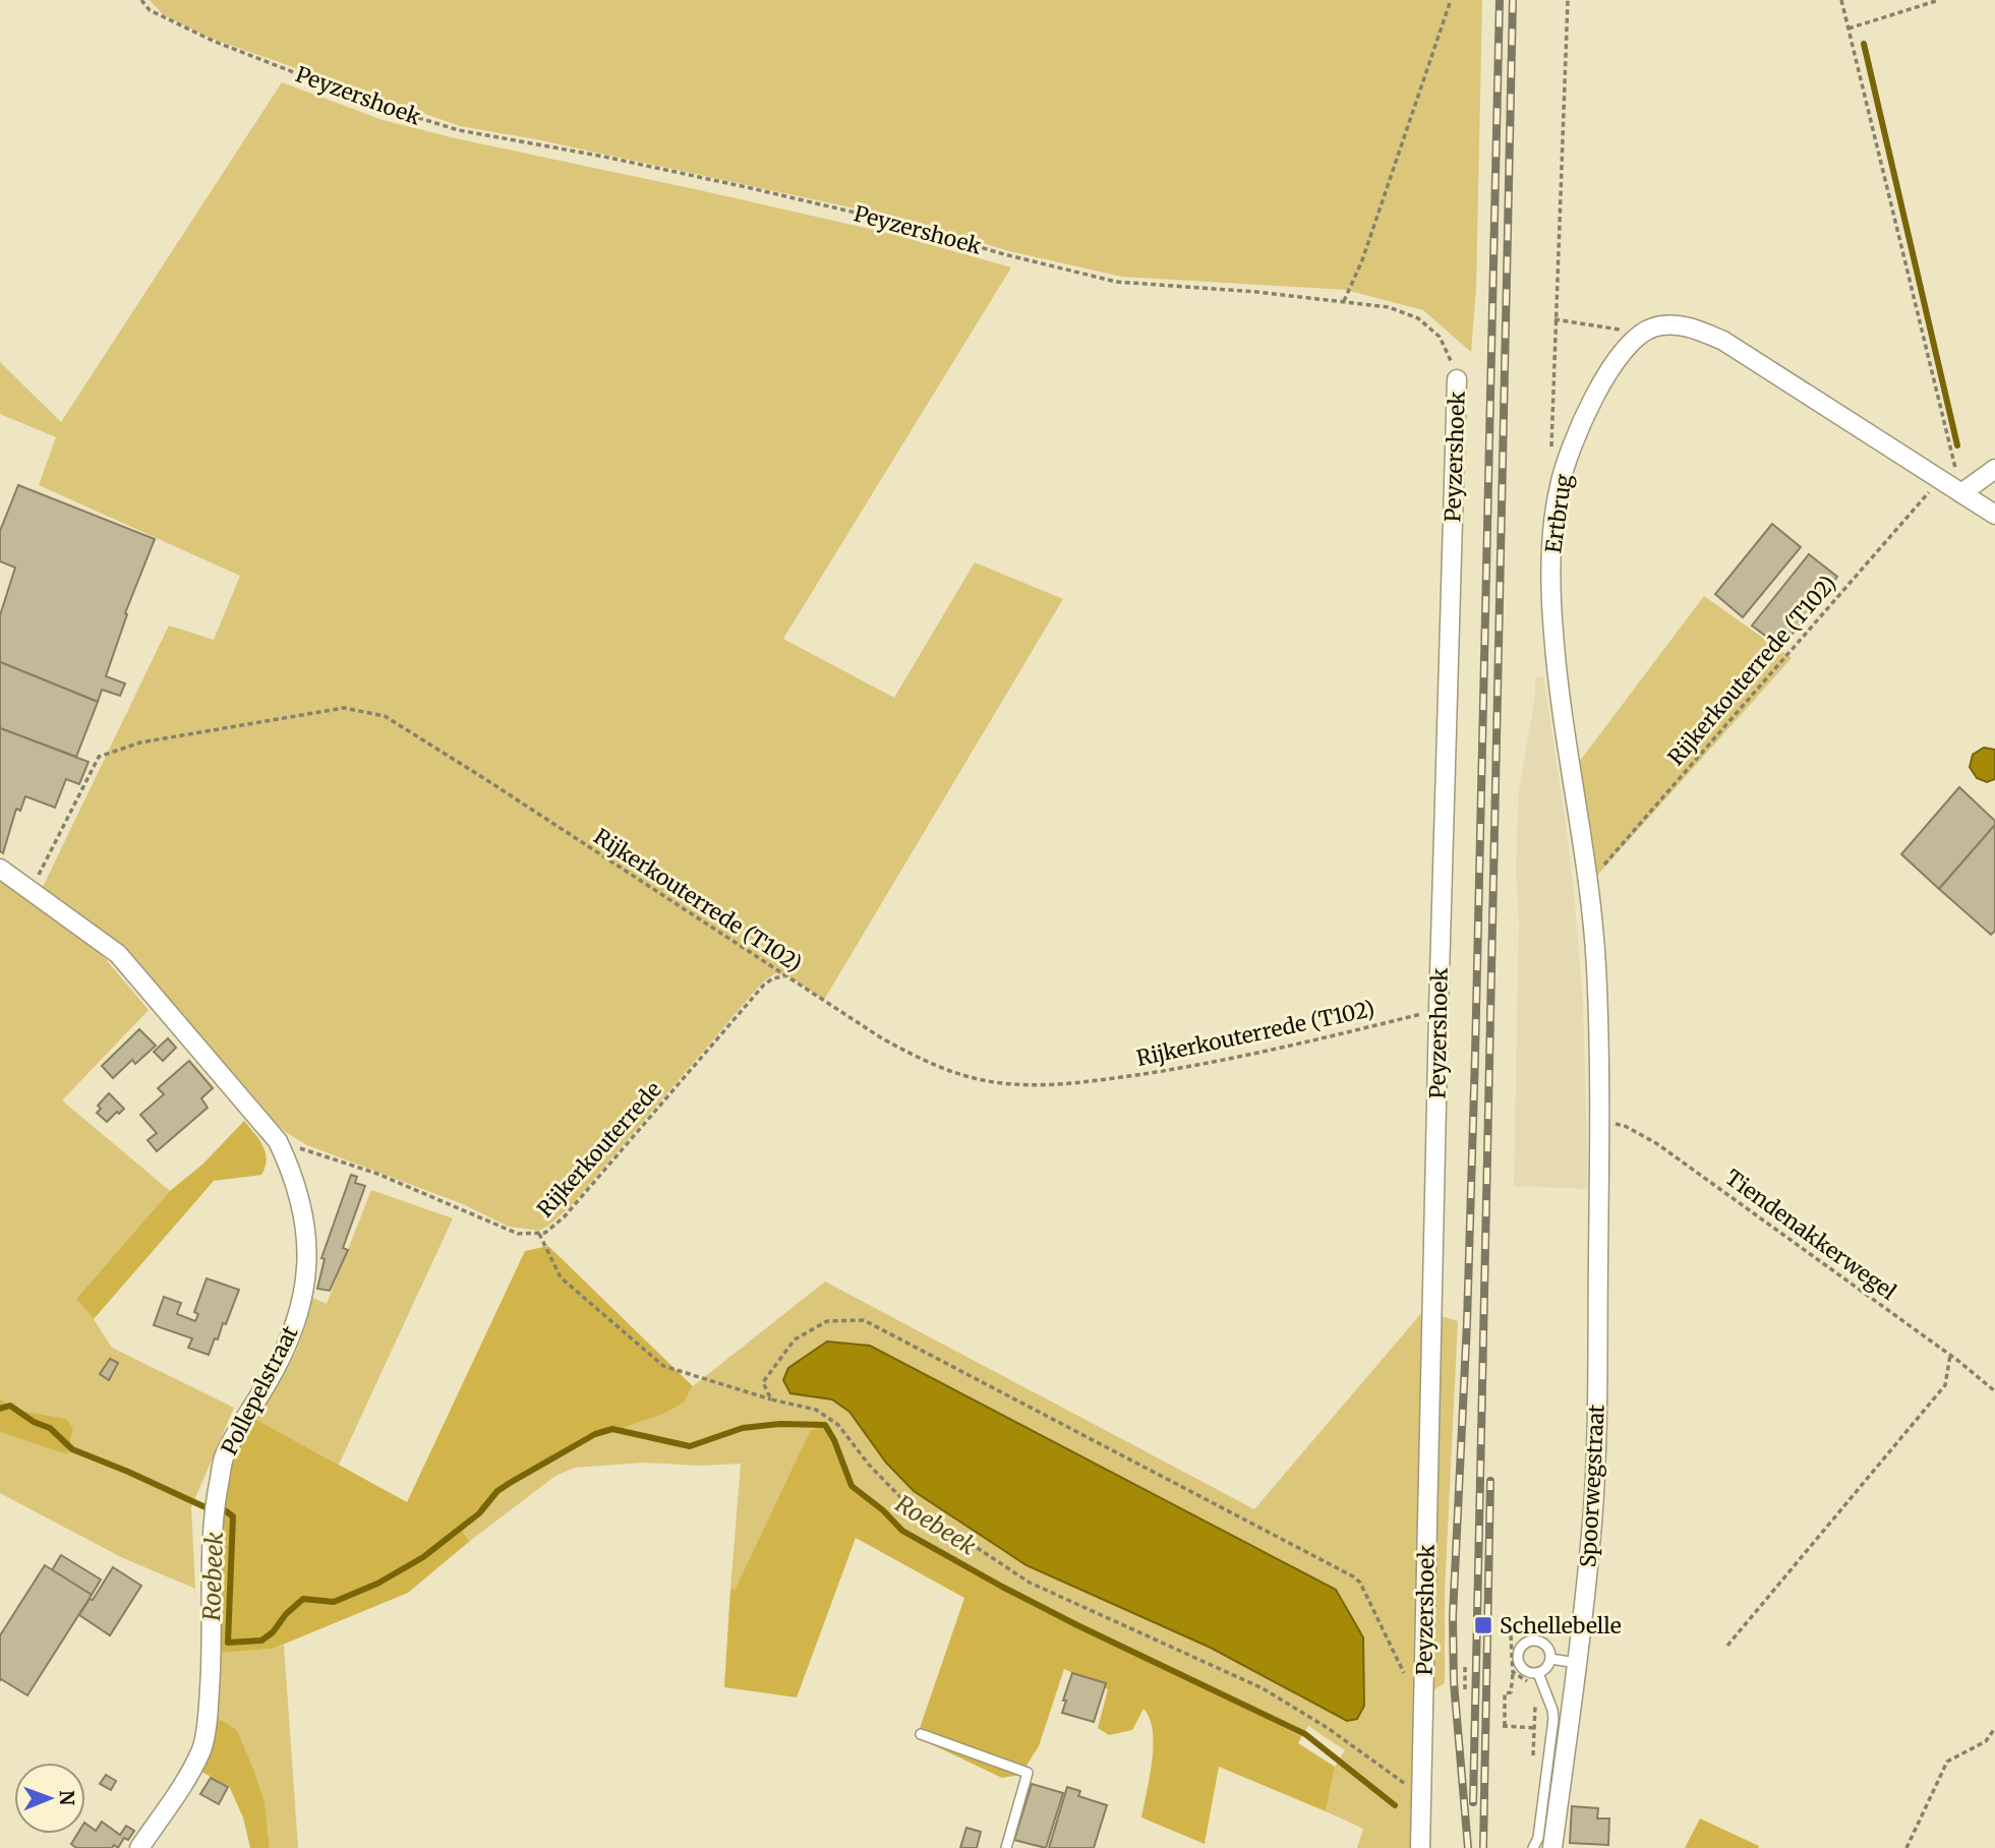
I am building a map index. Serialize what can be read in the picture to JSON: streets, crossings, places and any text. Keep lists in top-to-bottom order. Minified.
{"streets":{"street":["Peyzershoek","Ertbrug","Pollepelstraat","Spoorwegstraat"],"path":["Rijkerkouterrede (T102)","Rijkerkouterrede","Tiendenakkerwegel"]},"crossings":[["Peyzershoek","Rijkerkouterrede (T102)"],["Ertbrug","Rijkerkouterrede (T102)"],["Ertbrug","Tiendenakkerwegel"],["Ertbrug","Spoorwegstraat"],["Rijkerkouterrede (T102)","Rijkerkouterrede"],["Rijkerkouterrede (T102)","Pollepelstraat"],["Rijkerkouterrede","Pollepelstraat"],["Tiendenakkerwegel","Spoorwegstraat"]],"water":["Roebeek"],"places":{"transit":["Schellebelle"]},"north":"right"}
